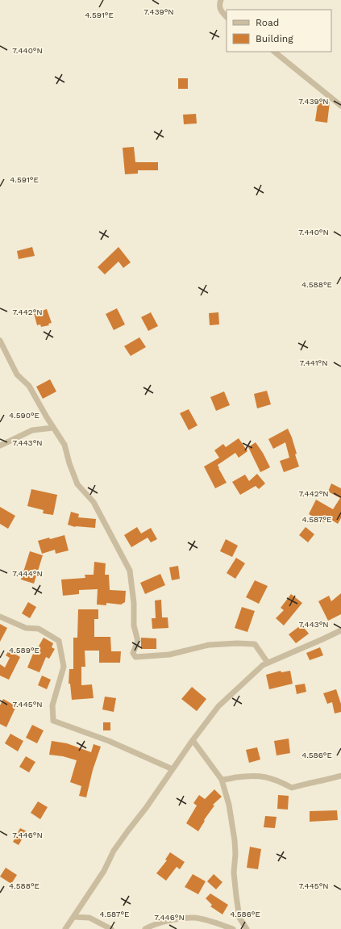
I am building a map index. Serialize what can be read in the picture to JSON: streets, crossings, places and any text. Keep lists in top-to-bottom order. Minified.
{"legend":["Road","Building"],"coordinates":["7.439°N","4.591°E","7.440°N","4.588°E","7.442°N","7.441°N","4.590°E","7.443°N","4.587°E","7.444°N","4.589°E","7.445°N","4.586°E","7.446°N"]}
